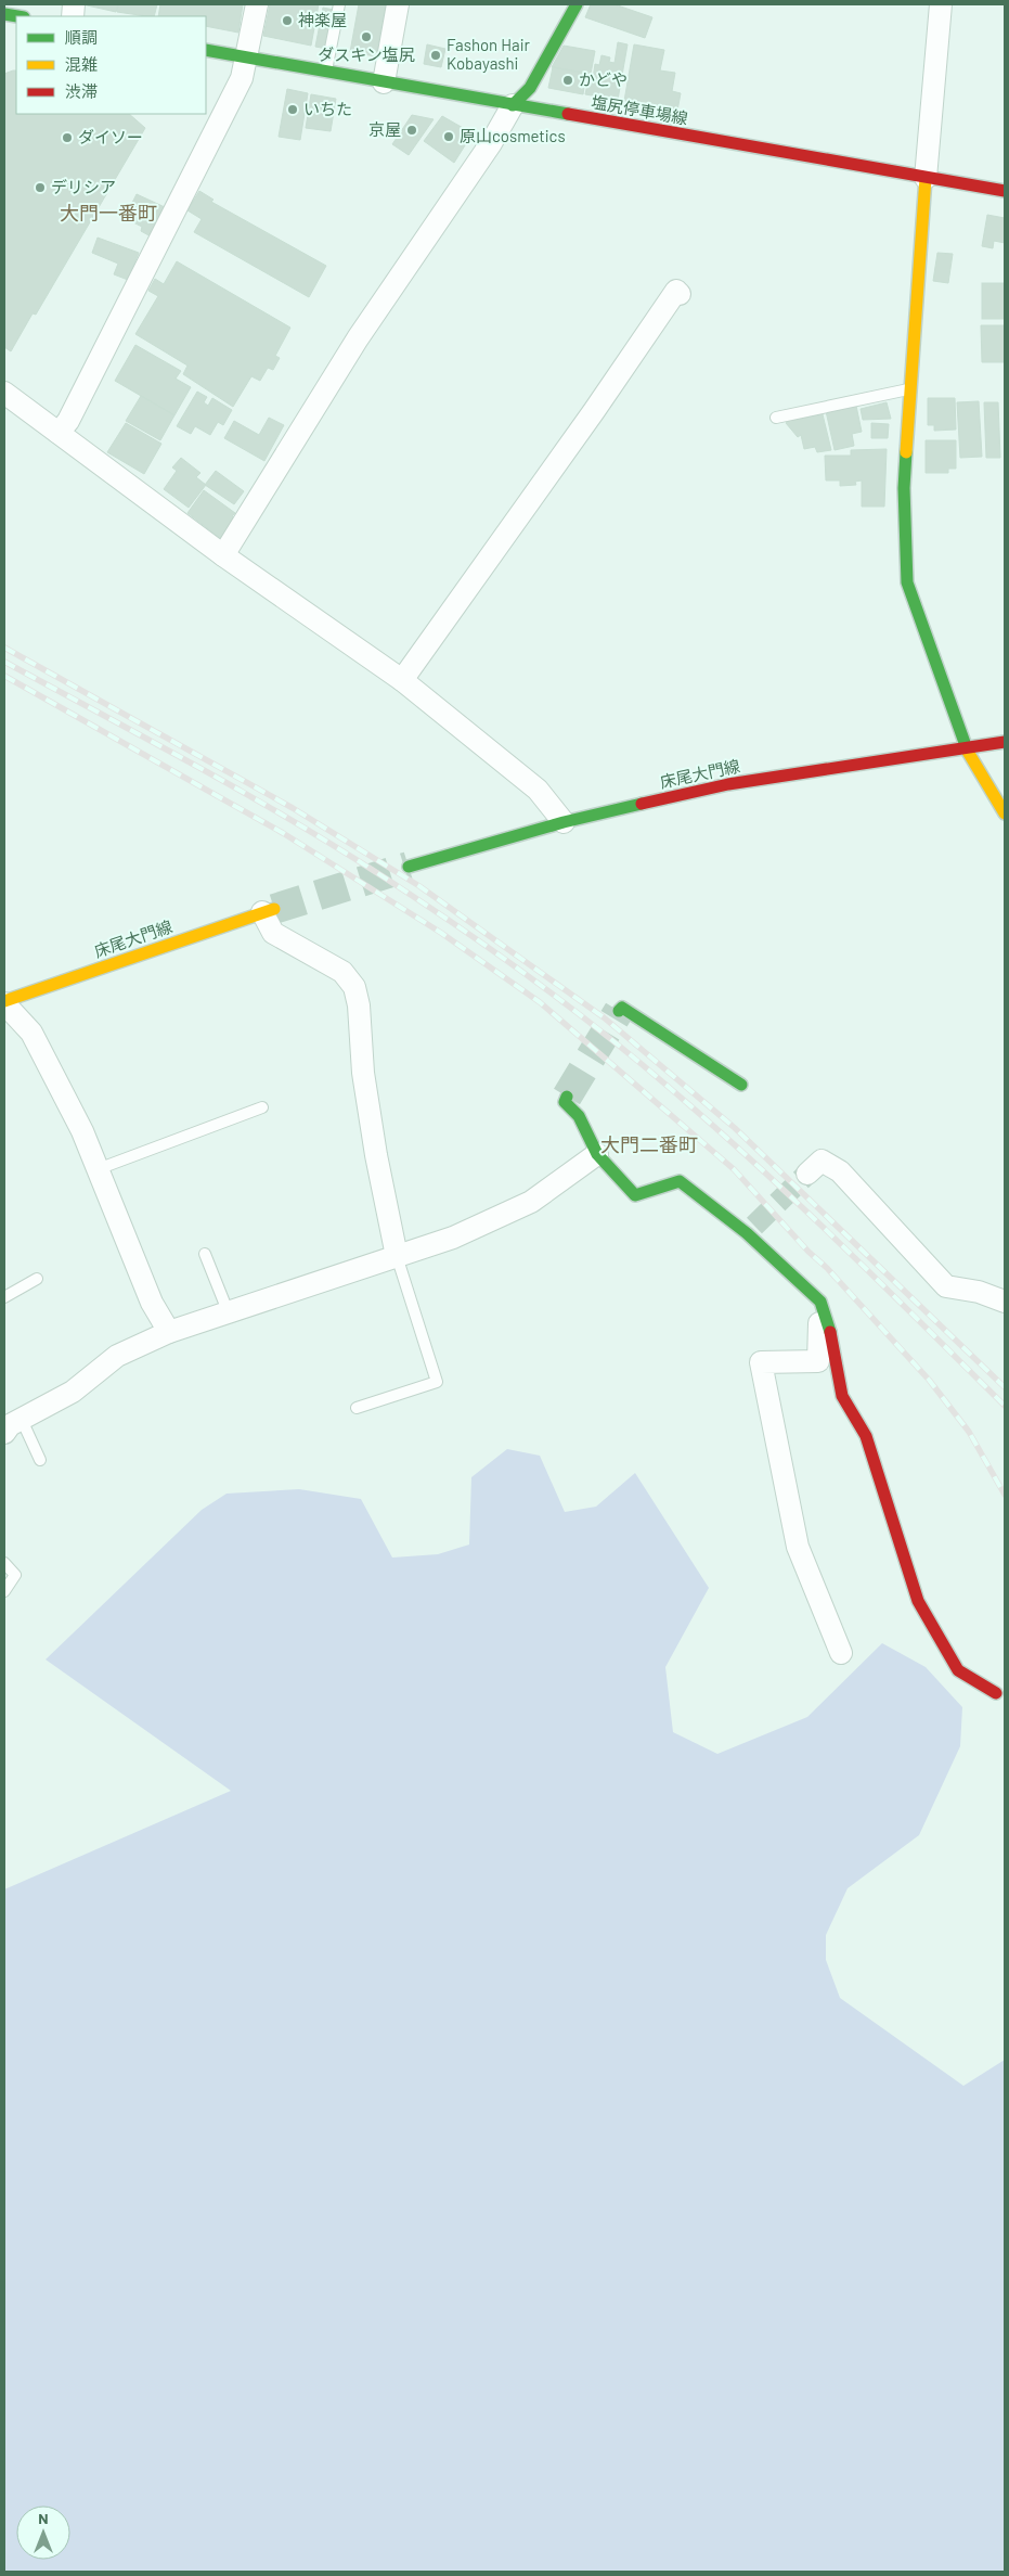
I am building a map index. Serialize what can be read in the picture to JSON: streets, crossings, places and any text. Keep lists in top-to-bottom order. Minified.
{"streets":{"main road":["塩尻停車場線","床尾大門線"]},"districts":["大門一番町","大門二番町"],"places":["神楽屋","ダスキン塩尻","Fashon Hair Kobayashi","かどや","いちた","京屋","原山cosmetics","ダイソー","デリシア"],"legend":["順調","混雑","渋滞"],"north":"top"}
